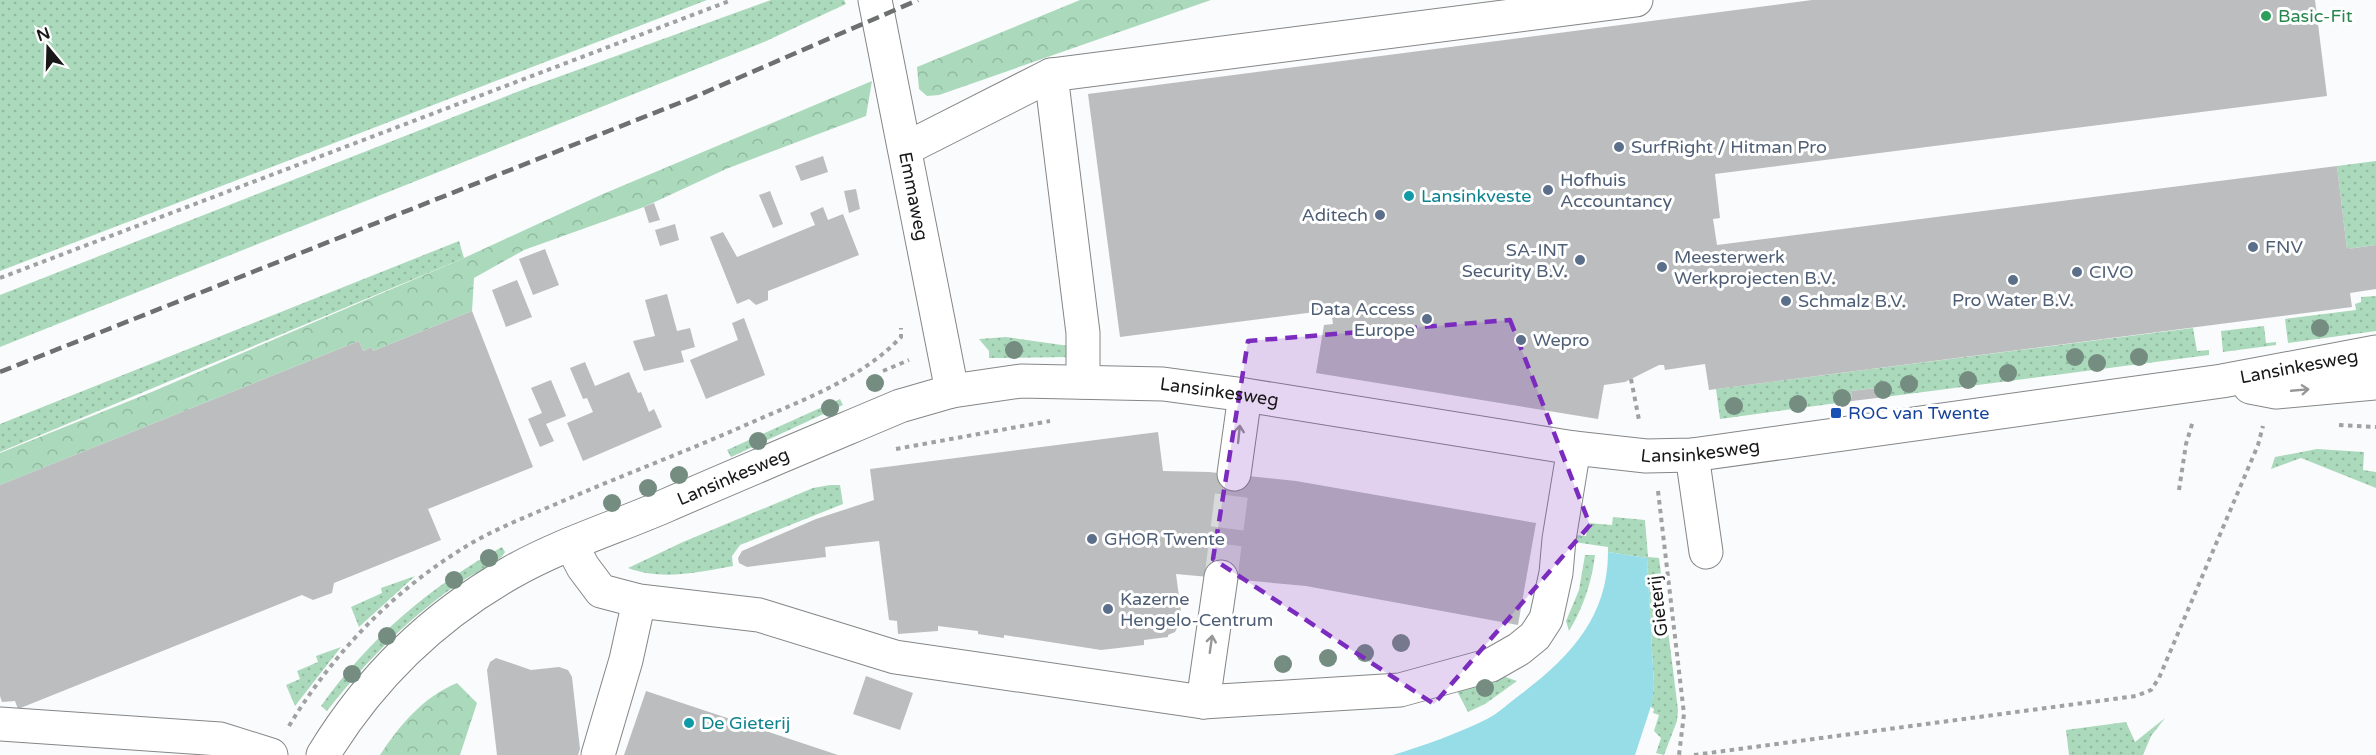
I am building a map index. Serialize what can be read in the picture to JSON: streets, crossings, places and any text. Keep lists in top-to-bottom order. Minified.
{"streets":{"main road":["Emmaweg","Lansinkesweg"],"path":["Gieterij"]},"crossings":[["Emmaweg","Lansinkesweg"],["Lansinkesweg","Gieterij"]],"places":{"other":["Basic-Fit","SurfRight / Hitman Pro","Hofhuis Accountancy","Lansinkveste","Aditech","FNV","SA-INT Security B.V.","Meesterwerk Werkprojecten B.V.","CIVO","Pro Water B.V.","Schmalz B.V.","Data Access Europe","Wepro","GHOR Twente","Kazerne Hengelo-Centrum","De Gieterij"],"transit":["ROC van Twente"]},"north":"top"}
